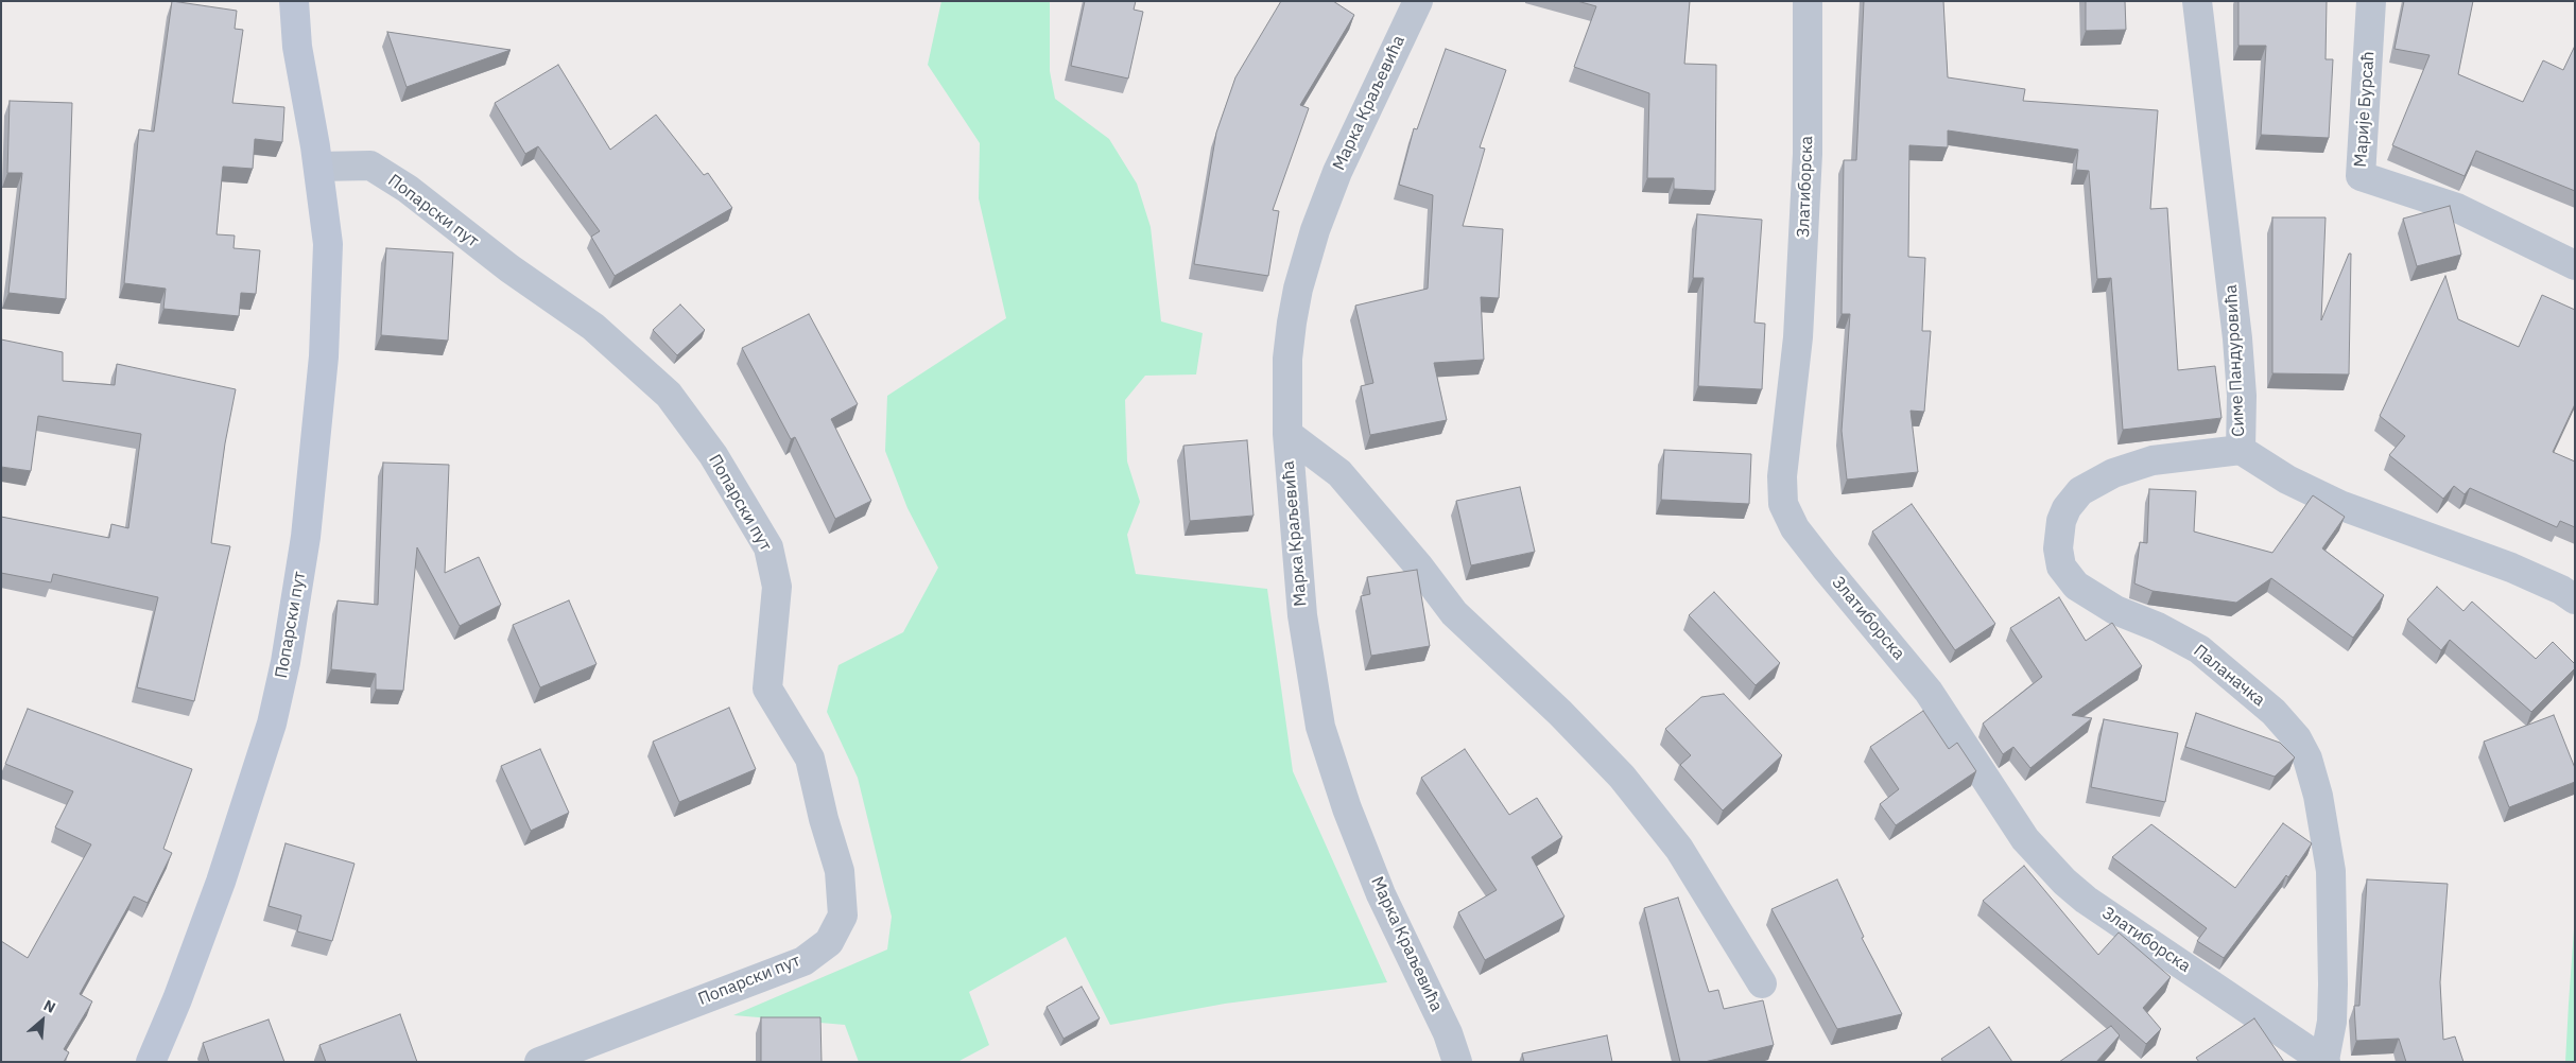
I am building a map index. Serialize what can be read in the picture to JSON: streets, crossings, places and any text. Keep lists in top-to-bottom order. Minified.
{"streets":{"street":["Марка Краљевића","Марије Бурсаћ","Златиборска","Попарски пут","Симе Пандуровића","Паланачка"]},"crossings":[["Златиборска","Паланачка"],["Симе Пандуровића","Паланачка"]],"north":"top right"}
